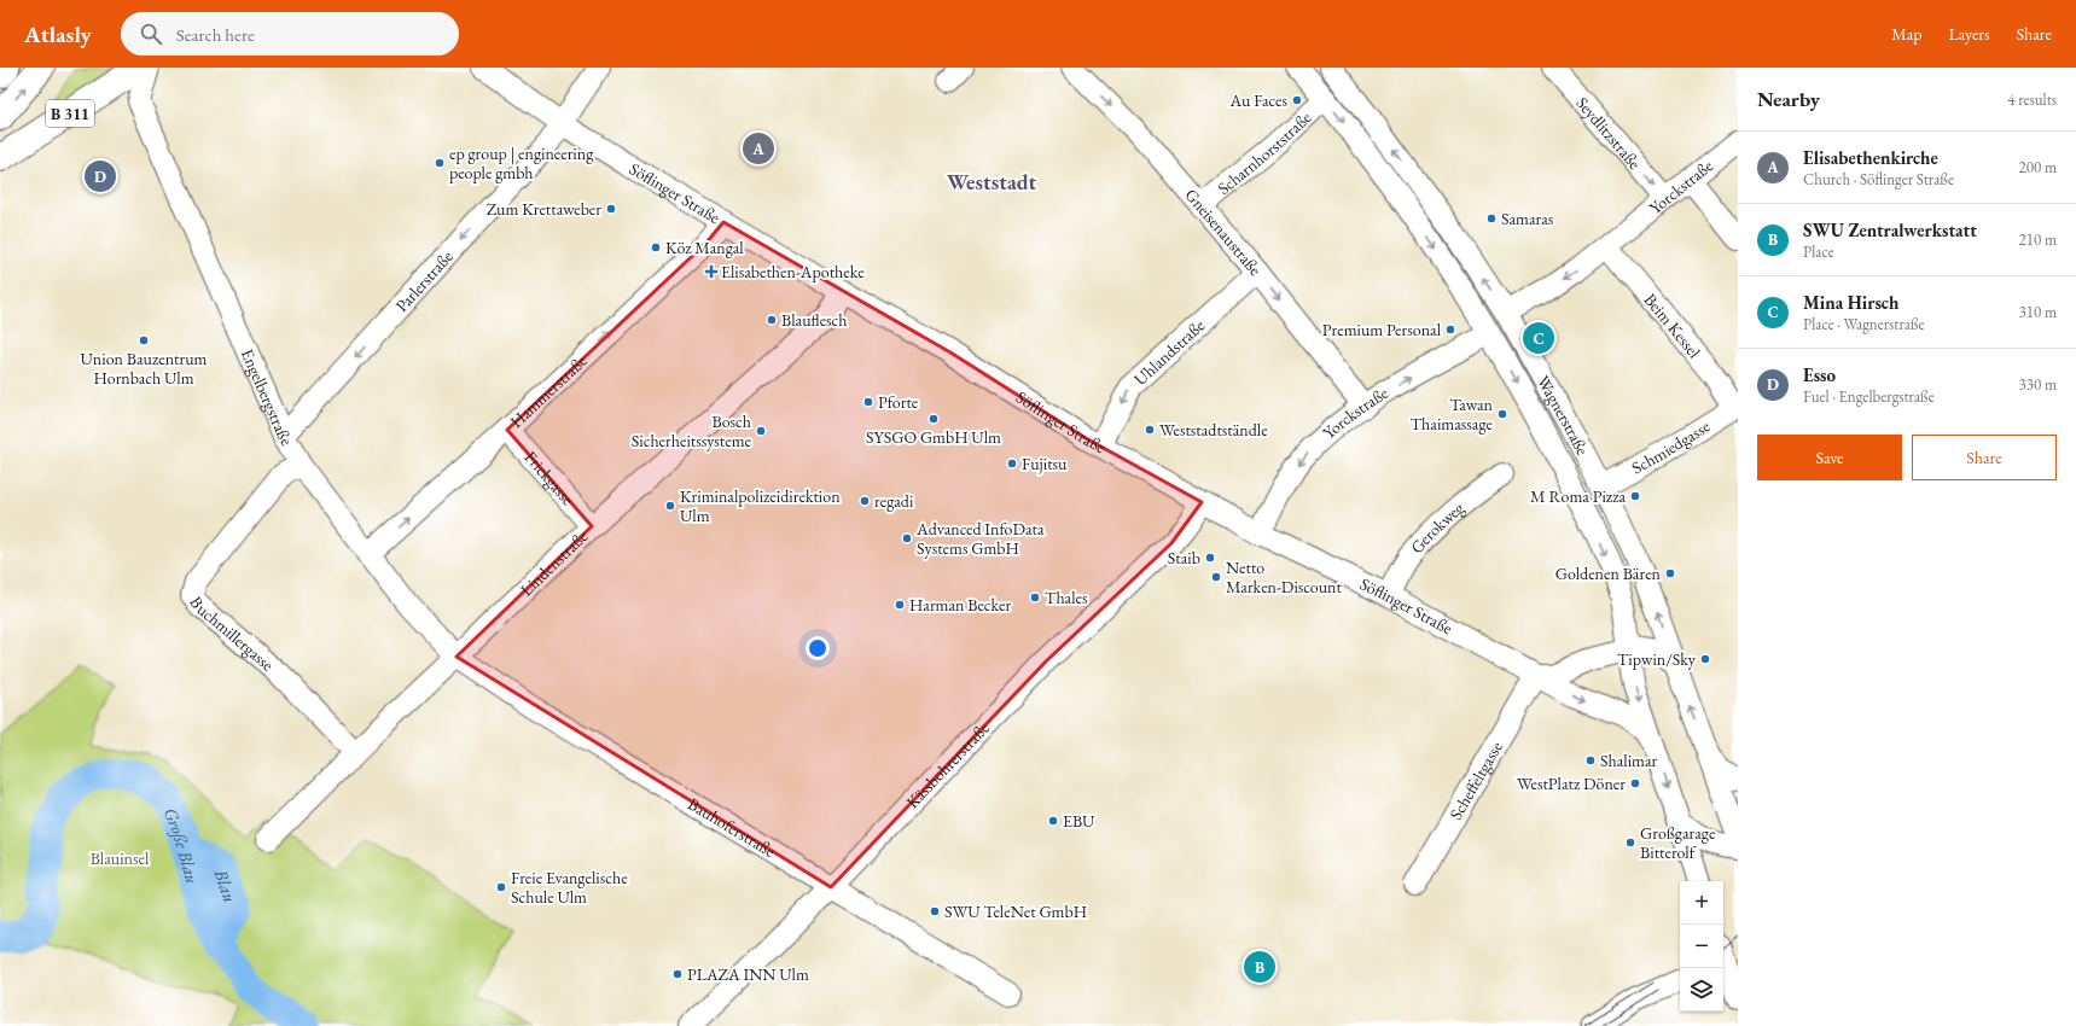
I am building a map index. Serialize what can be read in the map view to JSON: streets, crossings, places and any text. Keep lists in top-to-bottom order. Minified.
{"streets":{"highway":["B 311"],"street":["Seydlitzstraße","Scharnhorststraße","Yorckstraße","Söflinger Straße","Gneisenaustraße","Parlerstraße","Beim Kessel","Uhlandstraße","Hammerstraße","Engelbergstraße","Wagnerstraße","Schmiedgasse","Frickgasse","Gerokweg","Lindenstraße","Buchmillergasse","Kässbohrerstraße","Scheffeltgasse","Bauhoferstraße"]},"crossings":[["Seydlitzstraße","Yorckstraße"],["Scharnhorststraße","Gneisenaustraße"],["Scharnhorststraße","Wagnerstraße"],["Yorckstraße","Söflinger Straße"],["Yorckstraße","Gneisenaustraße"],["Yorckstraße","Beim Kessel"],["Yorckstraße","Wagnerstraße"],["Söflinger Straße","Parlerstraße"],["Söflinger Straße","Uhlandstraße"],["Söflinger Straße","Hammerstraße"],["Söflinger Straße","Wagnerstraße"],["Söflinger Straße","Gerokweg"],["Söflinger Straße","Lindenstraße"],["Söflinger Straße","Kässbohrerstraße"],["Söflinger Straße","Scheffeltgasse"],["Gneisenaustraße","Uhlandstraße"],["Parlerstraße","Engelbergstraße"],["Beim Kessel","Schmiedgasse"],["Hammerstraße","Engelbergstraße"],["Hammerstraße","Frickgasse"],["Engelbergstraße","Lindenstraße"],["Engelbergstraße","Buchmillergasse"],["Engelbergstraße","Bauhoferstraße"],["Wagnerstraße","Schmiedgasse"],["Frickgasse","Lindenstraße"],["Lindenstraße","Buchmillergasse"],["Lindenstraße","Bauhoferstraße"],["Kässbohrerstraße","Bauhoferstraße"]],"one_way":["Seydlitzstraße","Gneisenaustraße","Parlerstraße","Uhlandstraße","Hammerstraße"],"districts":["Weststadt"],"water":["Große Blau","Blau"],"parks":["Blauinsel"],"places":{"other":["Au Faces","ep group | engineering people gmbh","Zum Krettaweber","Samaras","Köz Mangal","Blauflesch","Premium Personal","Union Bauzentrum Hornbach Ulm","Pforte","Tawan Thaimassage","SYSGO GmbH Ulm","Weststadtständle","Bosch Sicherheitssysteme","Fujitsu","M Roma Pizza","regadi","Kriminalpolizeidirektion Ulm","Advanced InfoData Systems GmbH","Staib","Goldenen Bären","Netto Marken-Discount","Thales","Harman Becker","Tipwin/Sky","Shalimar","WestPlatz Döner","EBU","Großgarage Bitterolf","Freie Evangelische Schule Ulm","SWU TeleNet GmbH","PLAZA INN Ulm"],"health":["Elisabethen-Apotheke"]},"page":{"header":"Atlasly","search":"Search here","nav":["Map","Layers","Share"],"heading":["Nearby","4 results"],"pins":["A","D","C","B"],"list":[{"mark":"A","name":"Elisabethenkirche","note":"Church · Söflinger Straße","value":"200 m"},{"mark":"B","name":"SWU Zentralwerkstatt","note":"Place","value":"210 m"},{"mark":"C","name":"Mina Hirsch","note":"Place · Wagnerstraße","value":"310 m"},{"mark":"D","name":"Esso","note":"Fuel · Engelbergstraße","value":"330 m"}],"buttons":["Save","Share"],"map_buttons":["+","−"]}}
